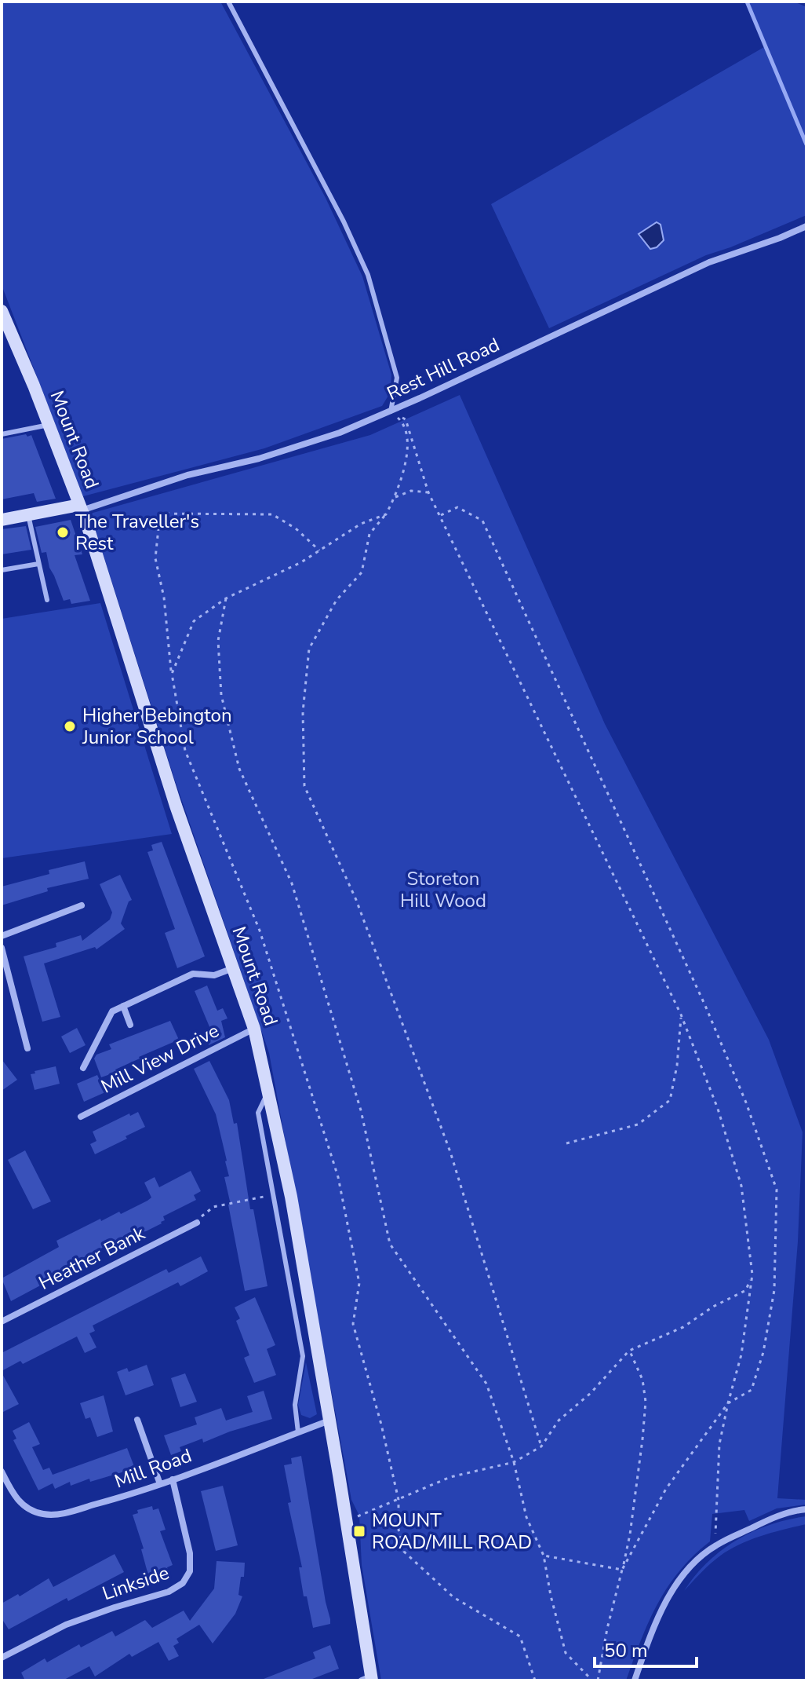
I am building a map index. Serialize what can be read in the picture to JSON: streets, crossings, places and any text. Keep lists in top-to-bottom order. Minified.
{"streets":{"main road":["Mount Road"],"street":["Rest Hill Road","Mill View Drive","Heather Bank","Mill Road","Linkside"]},"crossings":[["Rest Hill Road","Mount Road"],["Mount Road","Mill View Drive"],["Mount Road","Mill Road"],["Mill Road","Linkside"]],"parks":["Storeton Hill Wood"],"places":{"other":["The Traveller's Rest","Higher Bebington Junior School"],"transit":["MOUNT ROAD/MILL ROAD"]},"scale_bar":"50 m"}
